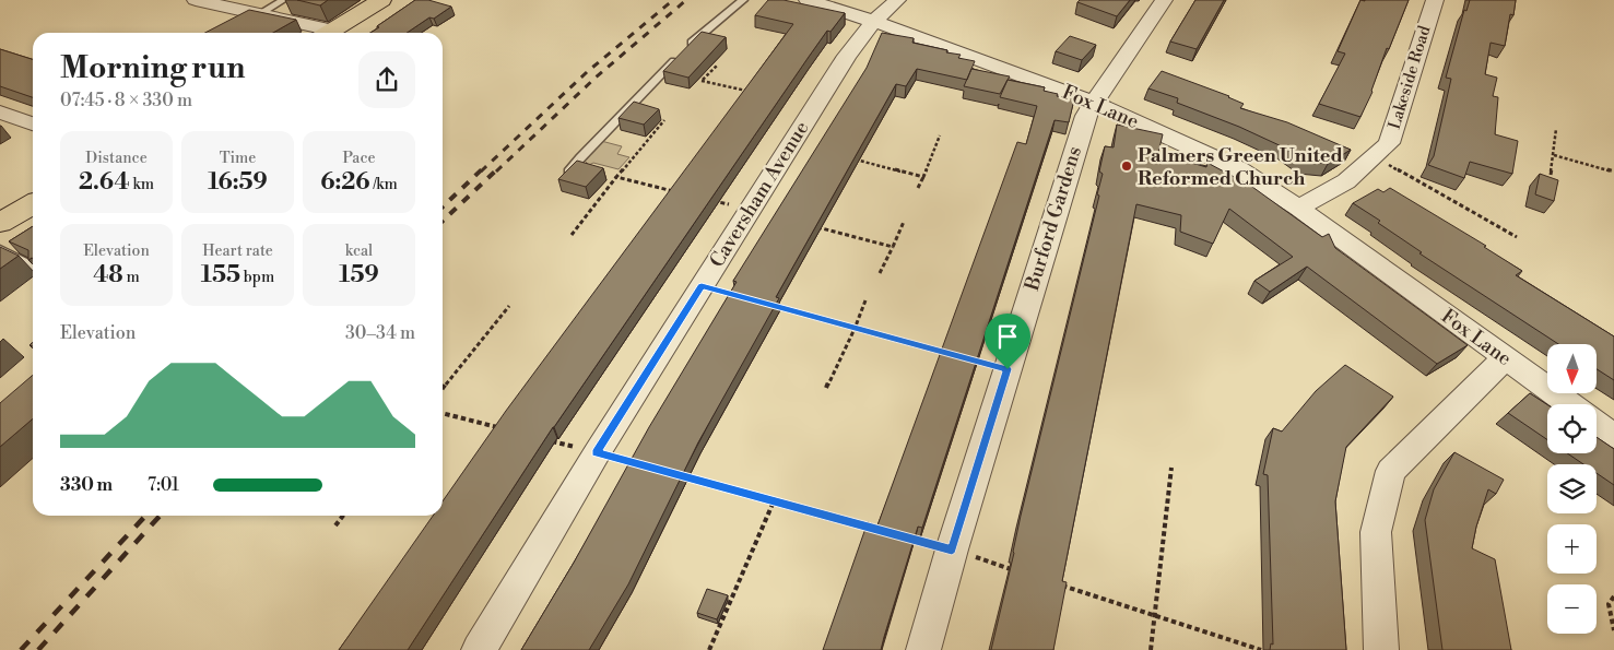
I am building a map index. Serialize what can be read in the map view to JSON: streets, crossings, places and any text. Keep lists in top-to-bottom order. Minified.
{"streets":{"street":["Lakeside Road","Fox Lane","Caversham Avenue","Burford Gardens"]},"crossings":[["Lakeside Road","Fox Lane"],["Fox Lane","Caversham Avenue"],["Fox Lane","Burford Gardens"]],"places":["Palmers Green United Reformed Church"],"north":"bottom","page":{"heading":["Morning run","07:45 · 8 × 330 m"],"stats":[["Distance","2.64 km"],["Time","16:59"],["Pace","6:26 /km"],["Elevation","48 m"],["Heart rate","155 bpm"],["kcal","159"]],"chart":["Elevation","30–34 m"],"map_buttons":["+","−"],"list":[{"name":"330 m","note":"7:01"}]}}
